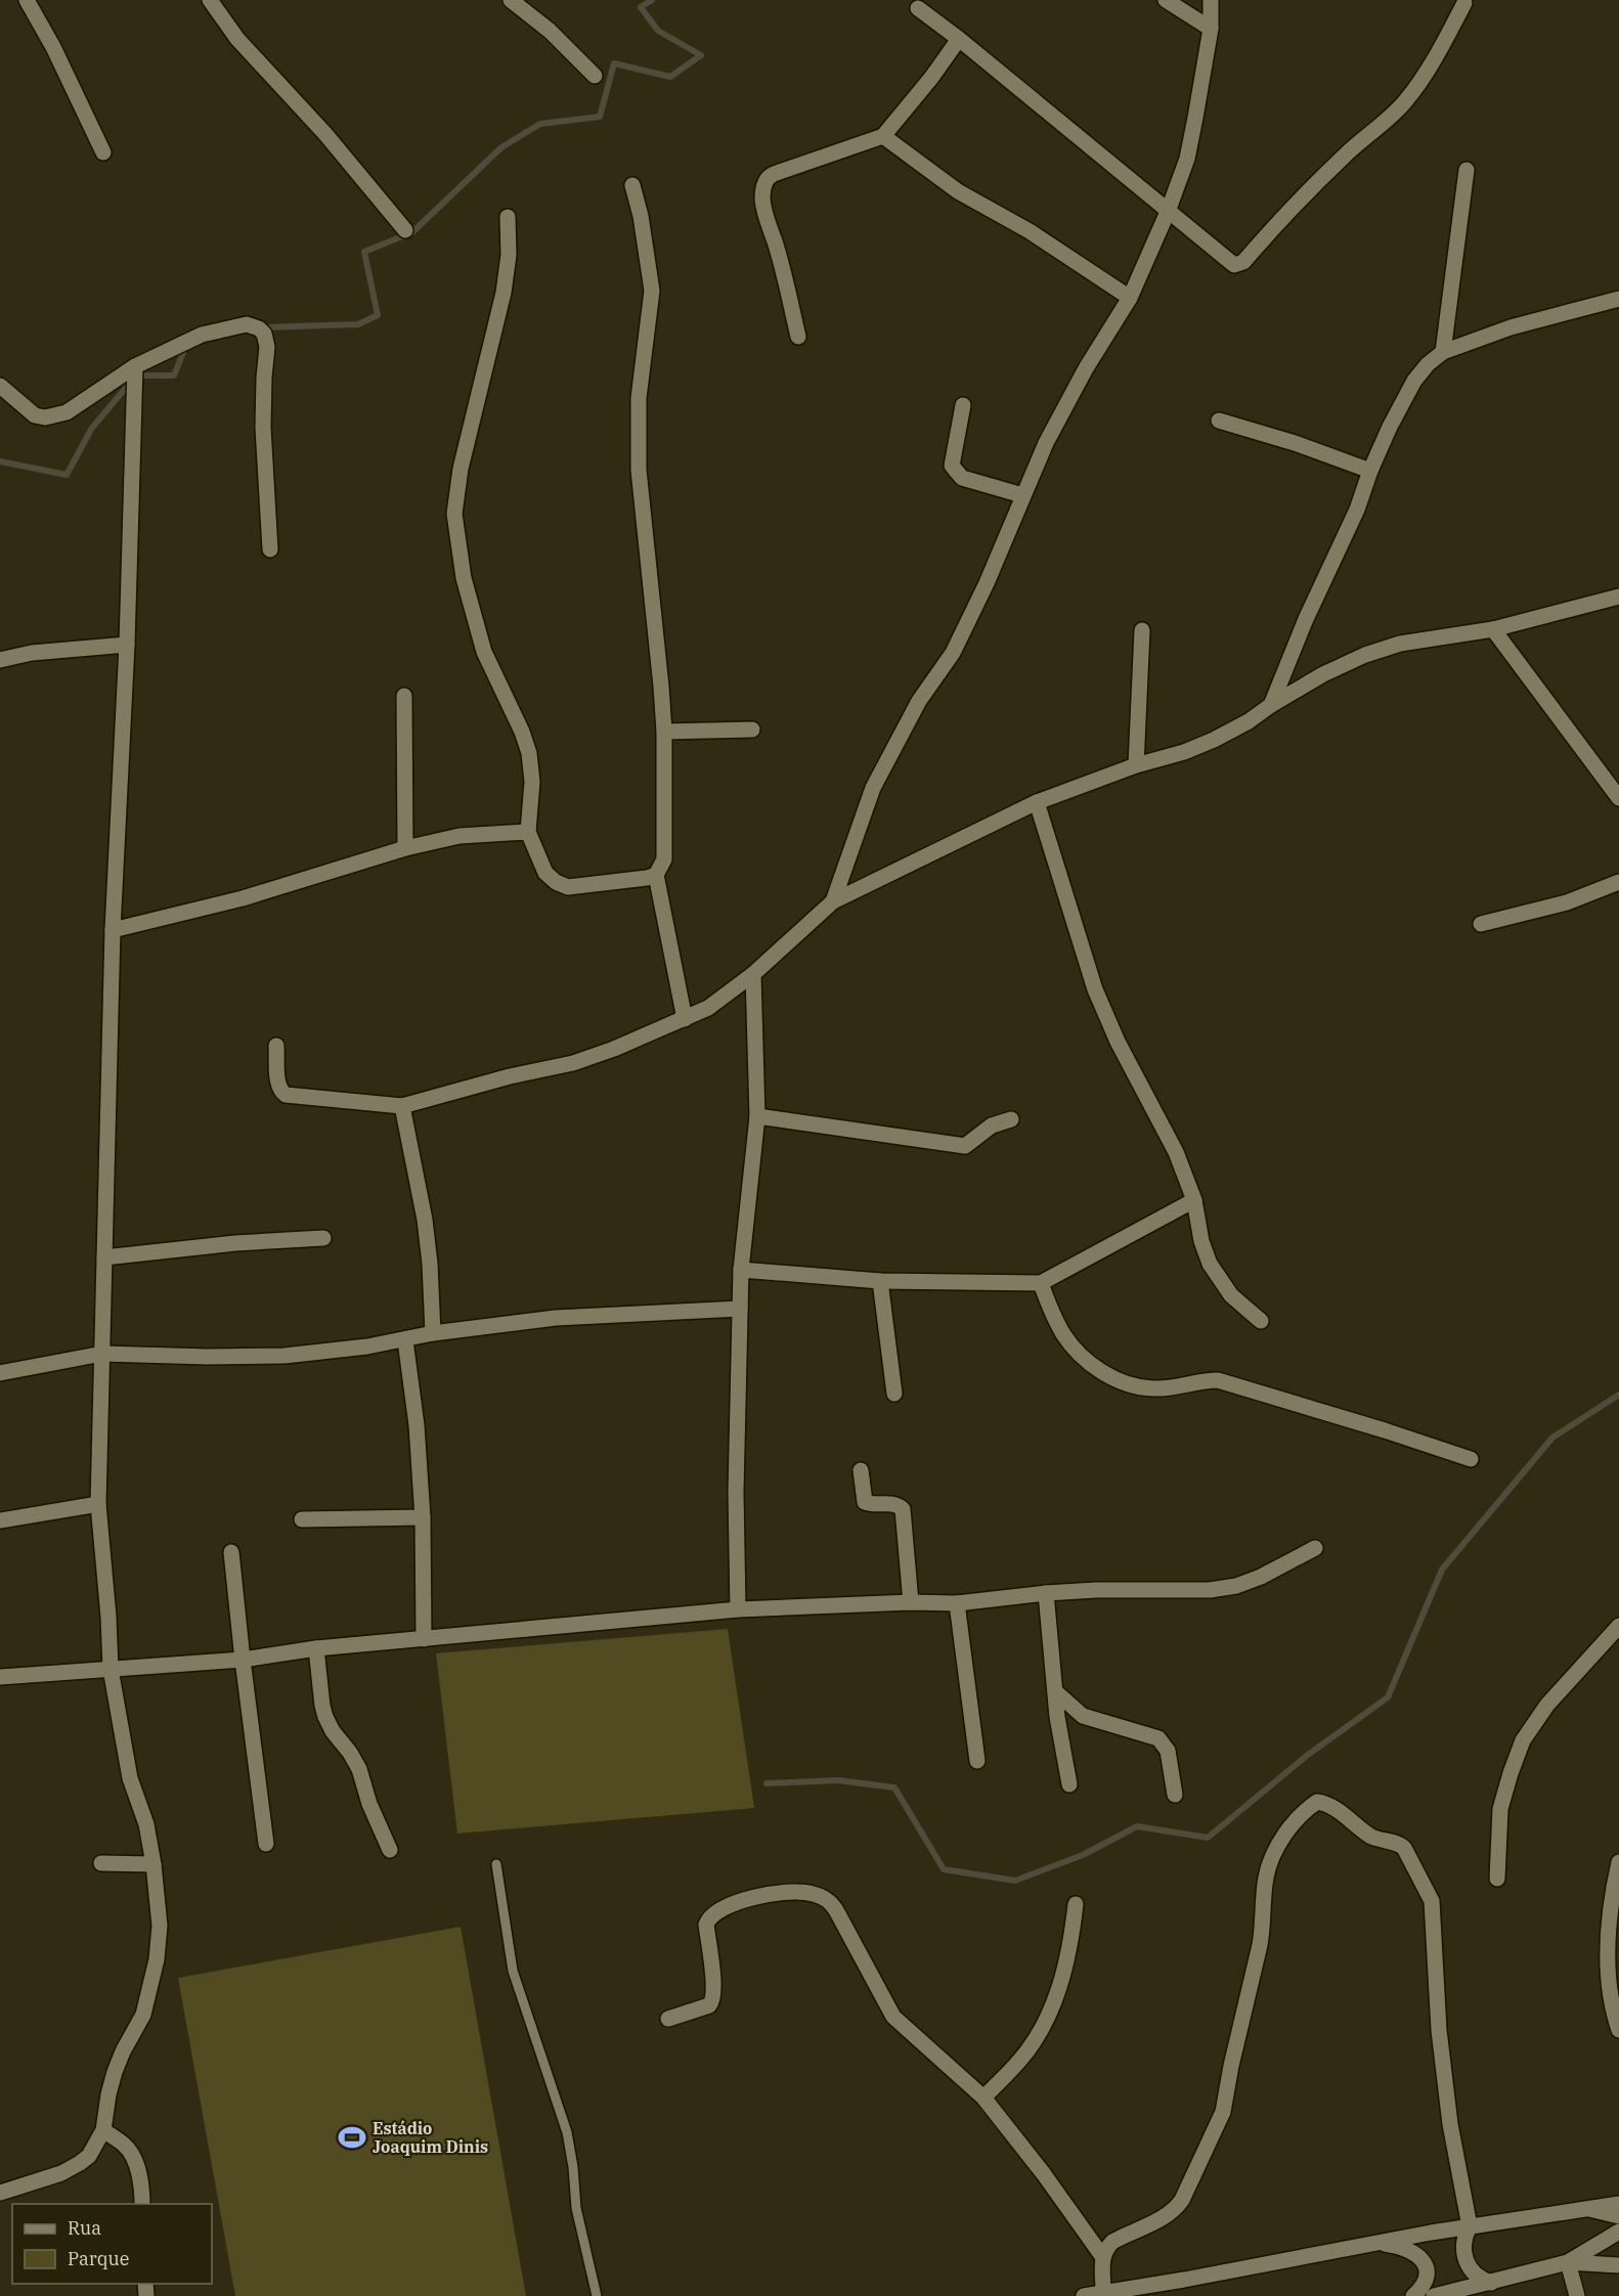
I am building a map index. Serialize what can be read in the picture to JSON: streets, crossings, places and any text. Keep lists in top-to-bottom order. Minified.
{"places":{"sports":["Estádio Joaquim Dinis"]},"legend":["Rua","Parque"]}
